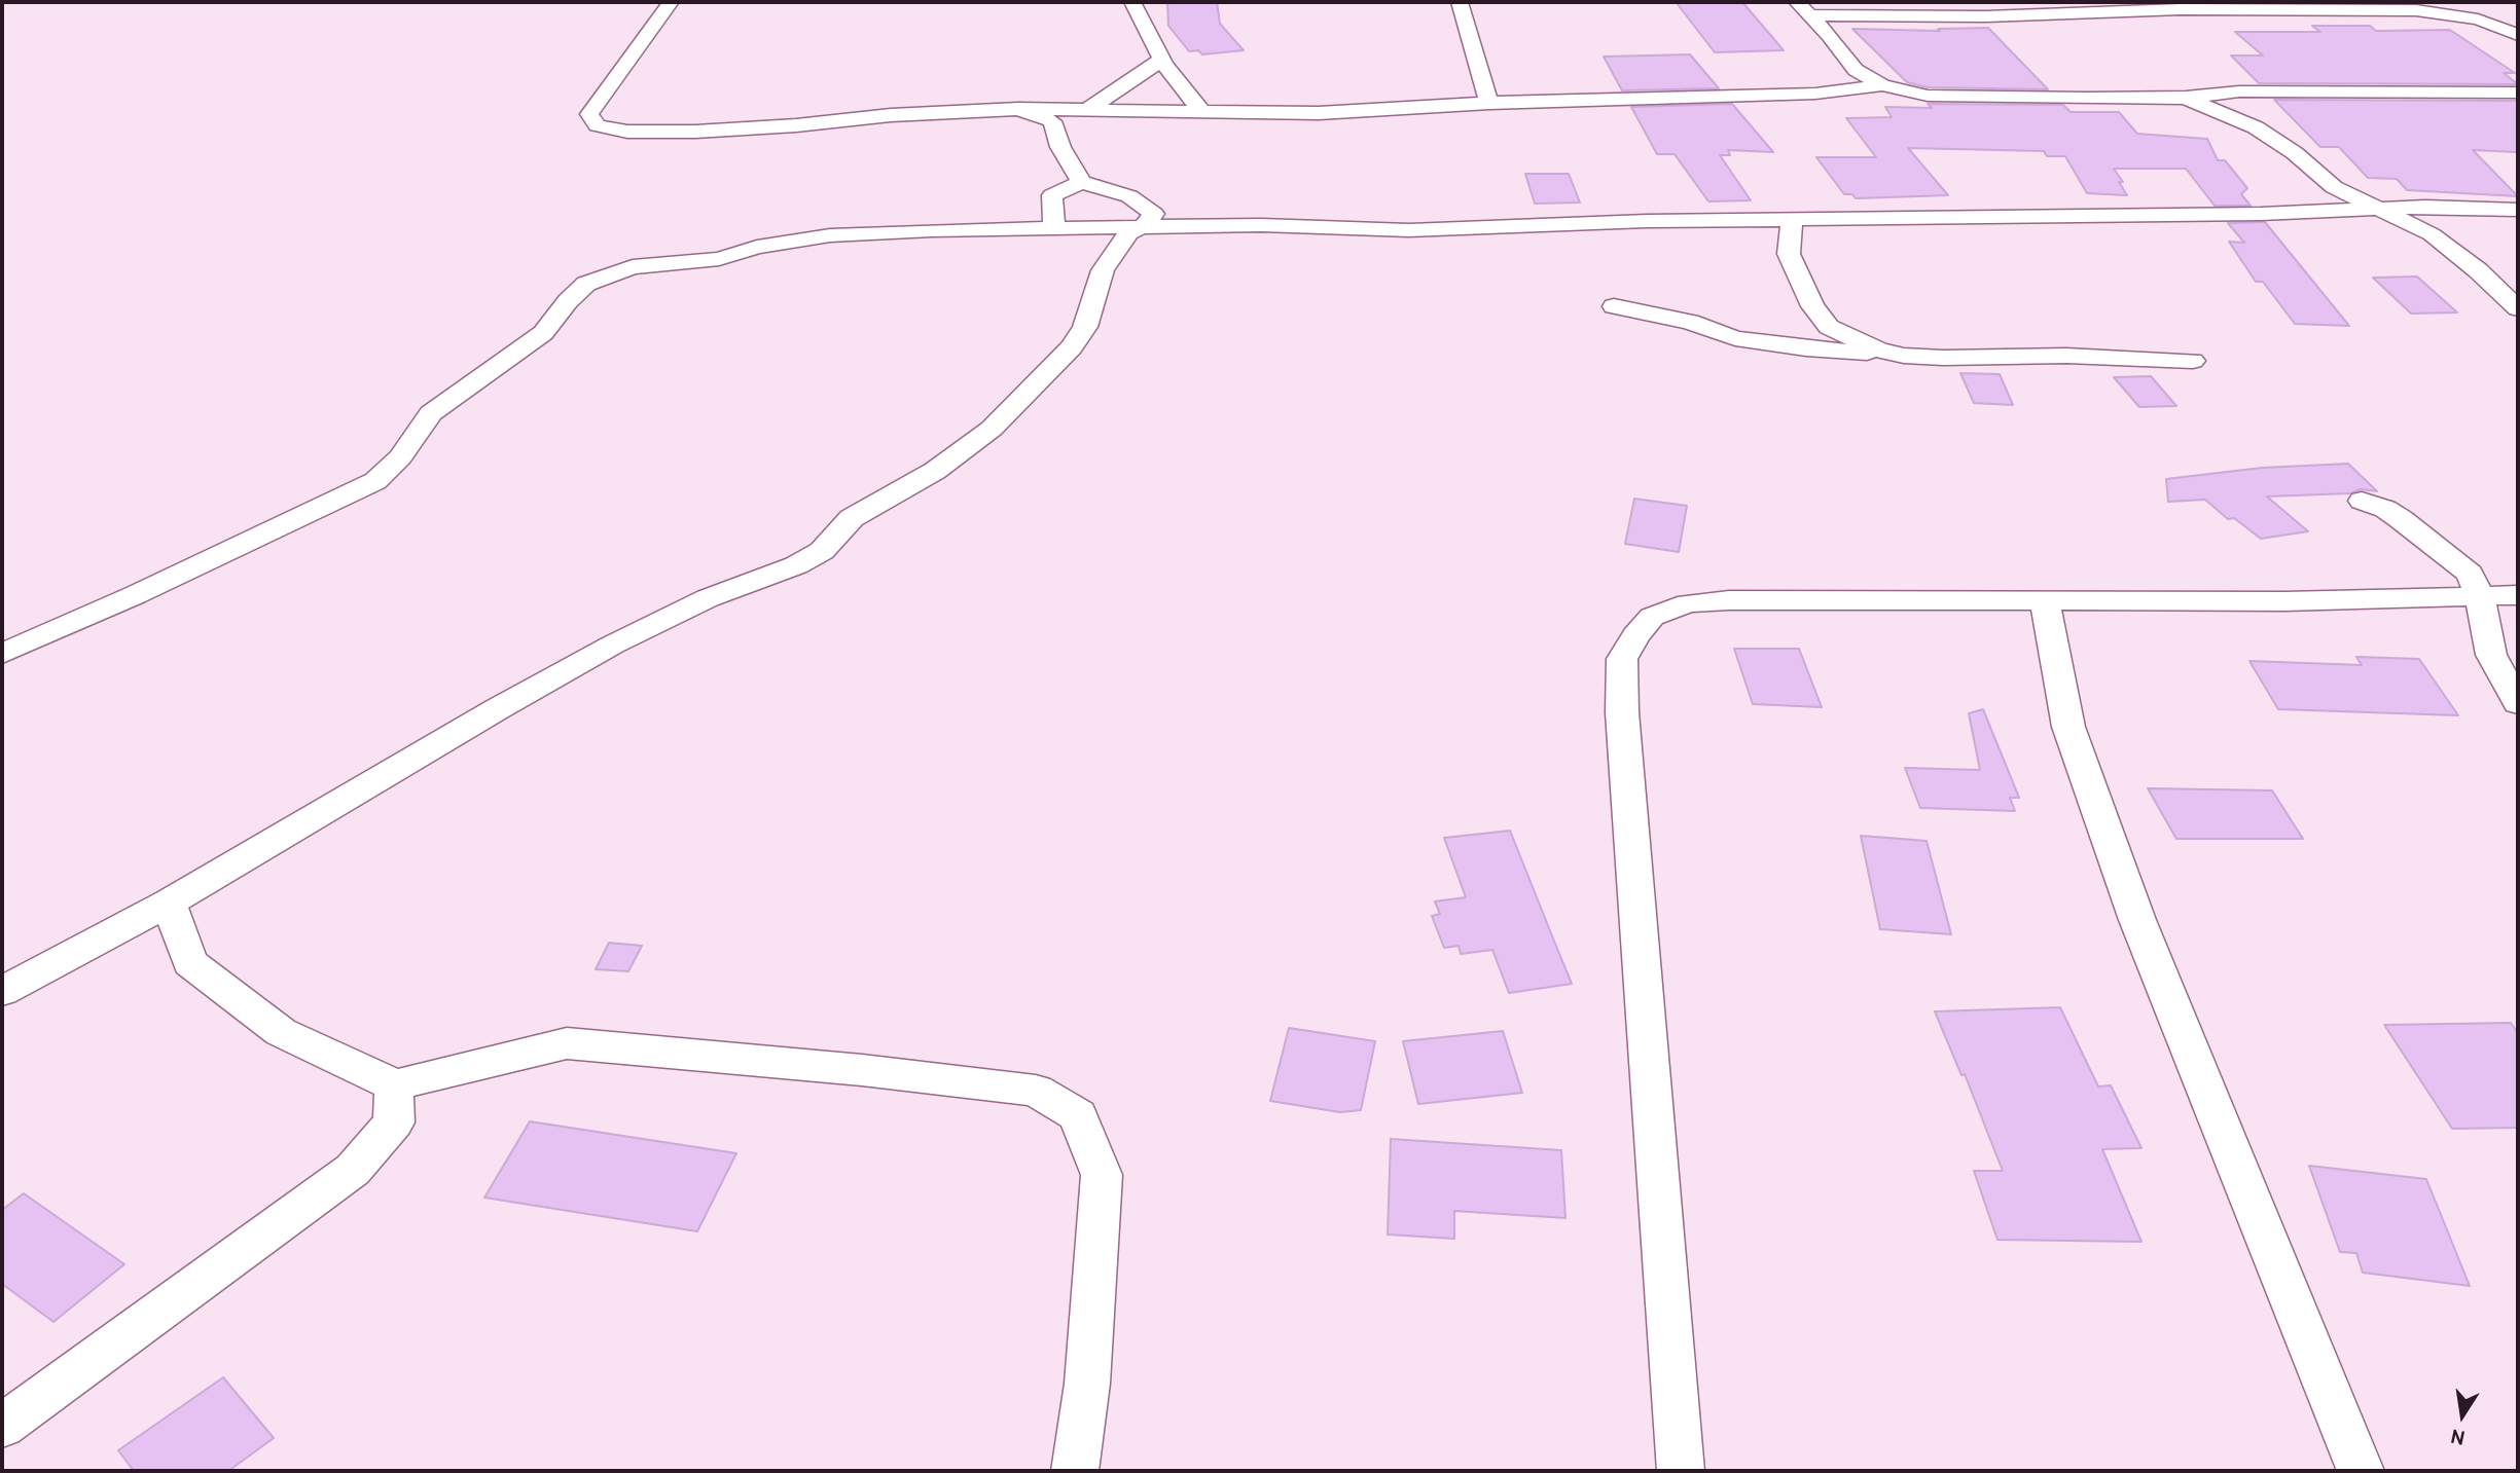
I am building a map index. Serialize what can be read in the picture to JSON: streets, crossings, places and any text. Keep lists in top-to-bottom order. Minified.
{"north":"bottom"}
